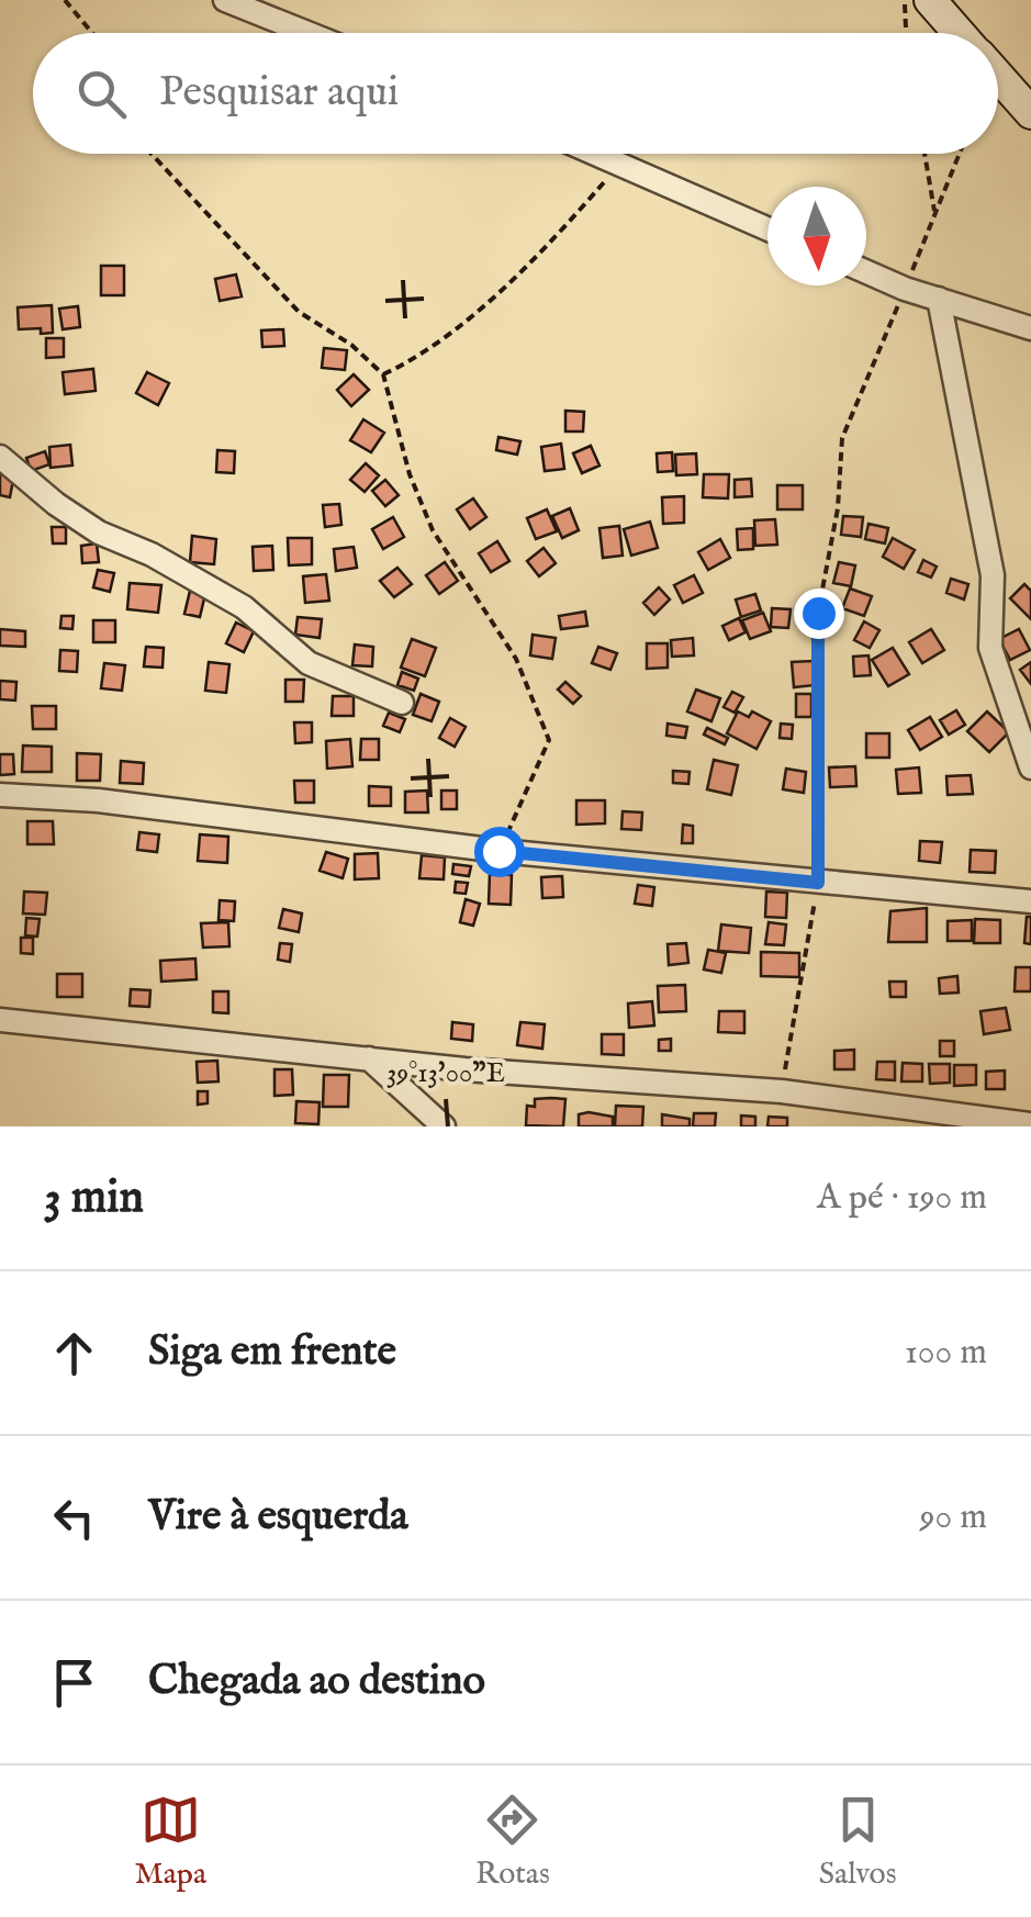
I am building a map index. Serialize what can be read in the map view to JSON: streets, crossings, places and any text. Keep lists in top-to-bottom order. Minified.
{"north":"bottom","page":{"search":"Pesquisar aqui","heading":["3 min","A pé · 190 m"],"list":[["Siga em frente","100 m"],["Vire à esquerda","90 m"],"Chegada ao destino"],"nav":["Mapa","Rotas","Salvos"]},"coordinates":["39°13'00\"E"]}
